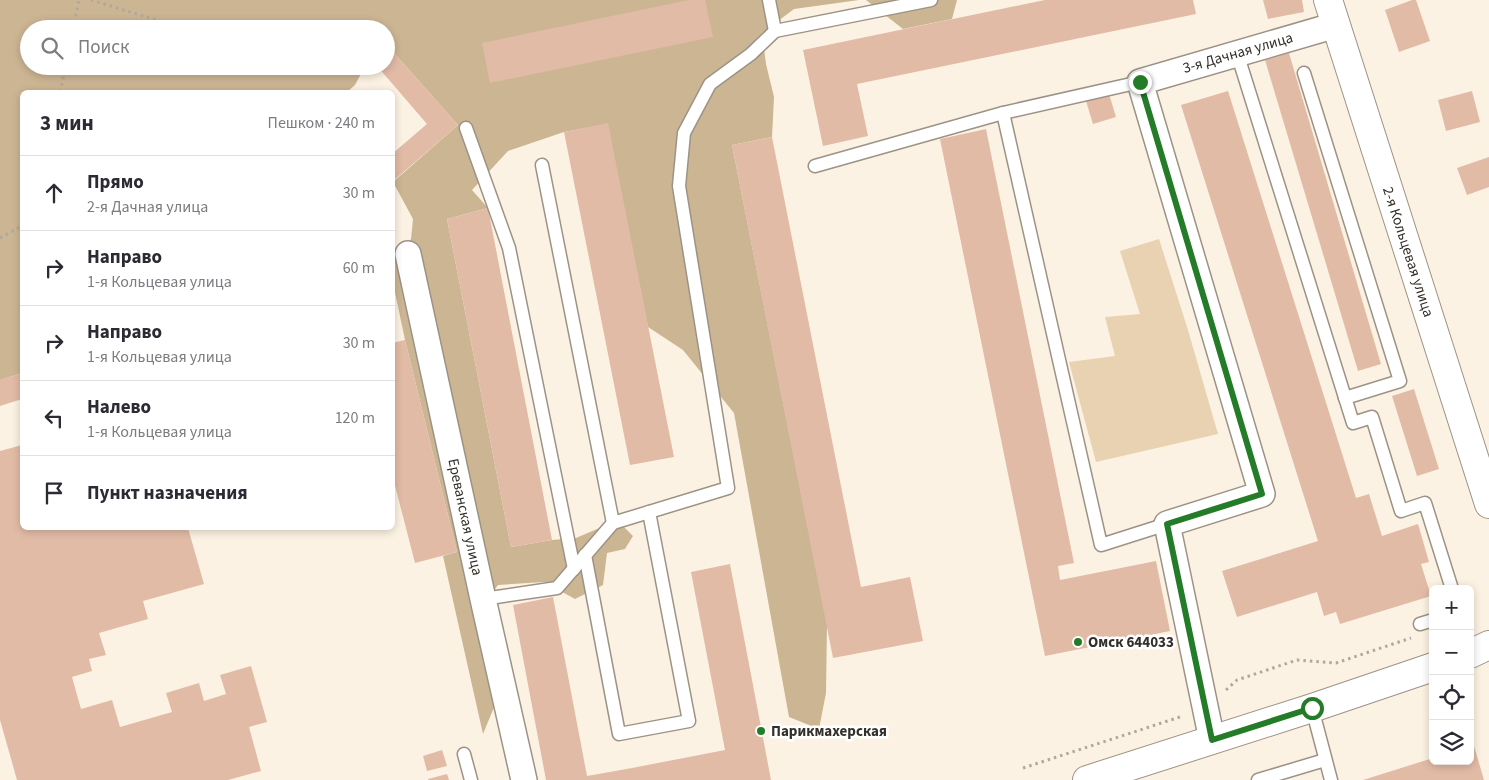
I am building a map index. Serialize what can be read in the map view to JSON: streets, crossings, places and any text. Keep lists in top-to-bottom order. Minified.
{"streets":{"main road":["2-я Кольцевая улица"],"street":["3-я Дачная улица","Ереванская улица"]},"crossings":[["3-я Дачная улица","2-я Кольцевая улица"]],"places":["Омск 644033","Парикмахерская"],"page":{"search":"Поиск","heading":["3 мин","Пешком · 240 m"],"list":[["Прямо","2-я Дачная улица","30 m"],["Направо","1-я Кольцевая улица","60 m"],["Направо","1-я Кольцевая улица","30 m"],["Налево","1-я Кольцевая улица","120 m"],"Пункт назначения"],"map_buttons":["+","−"]}}
